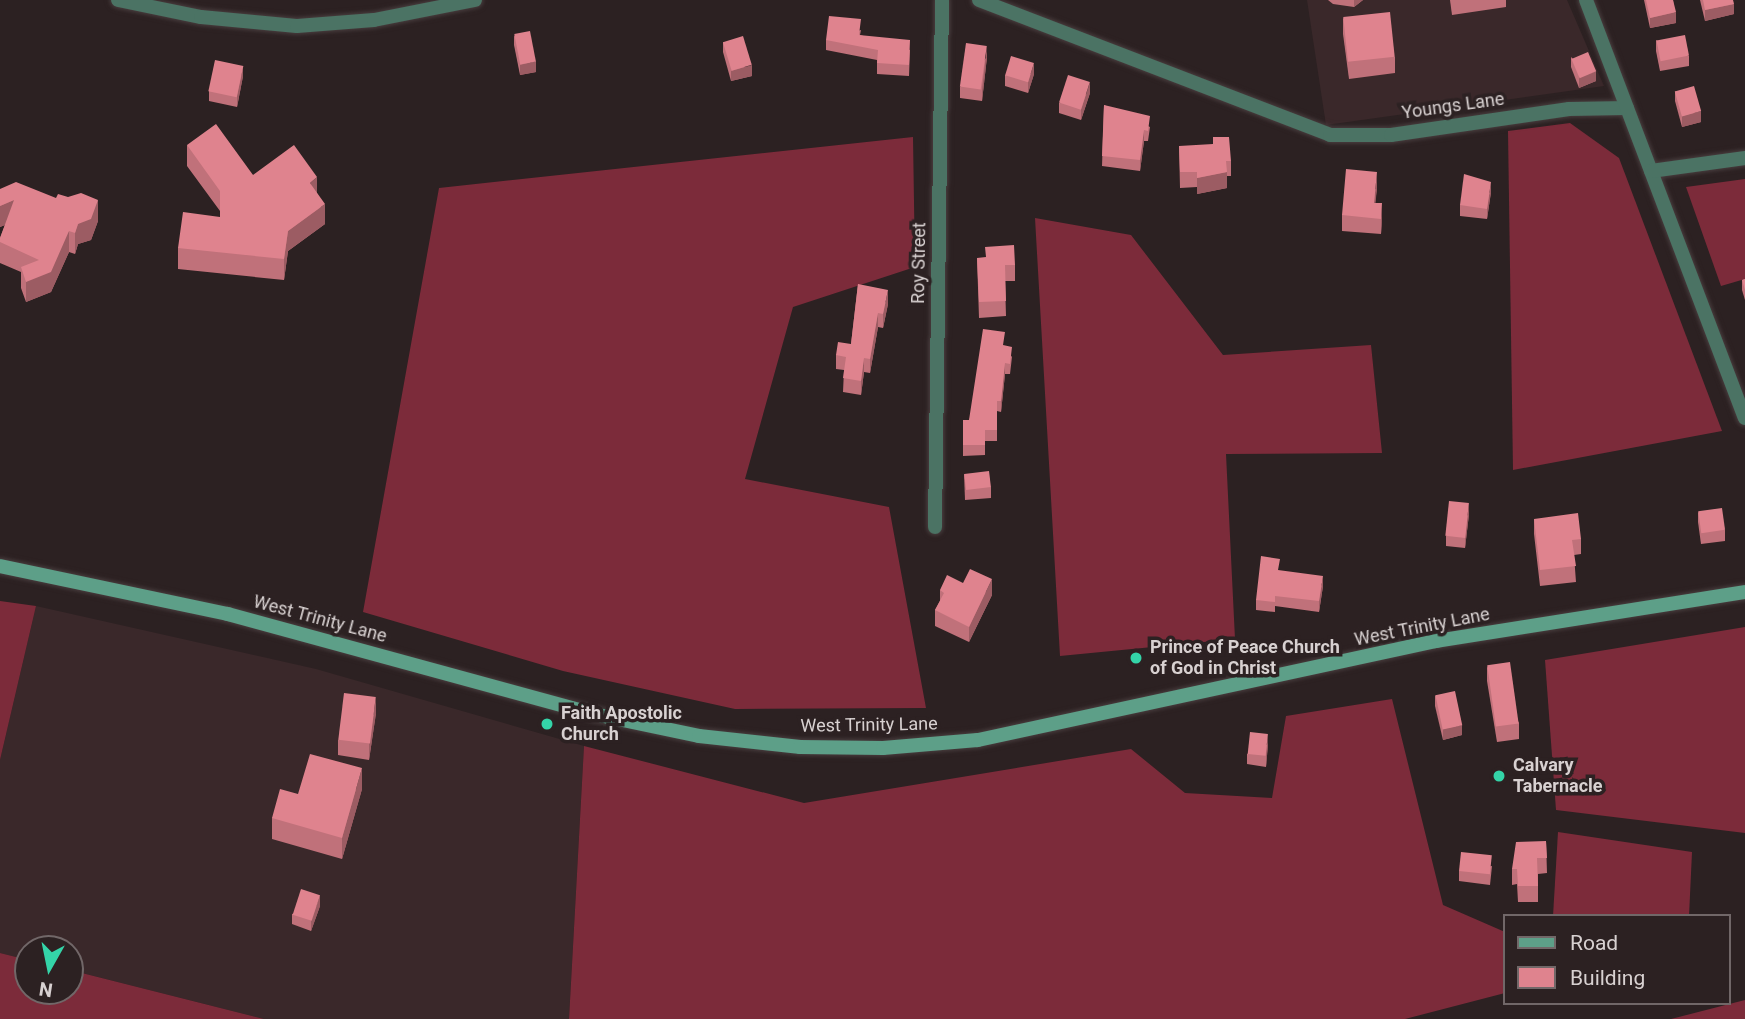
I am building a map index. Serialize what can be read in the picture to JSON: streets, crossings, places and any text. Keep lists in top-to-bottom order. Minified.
{"streets":{"main road":["West Trinity Lane"],"street":["Youngs Lane","Roy Street"]},"places":["Prince of Peace Church of God in Christ","Faith Apostolic Church","Calvary Tabernacle"],"legend":["Road","Building"],"north":"bottom"}
